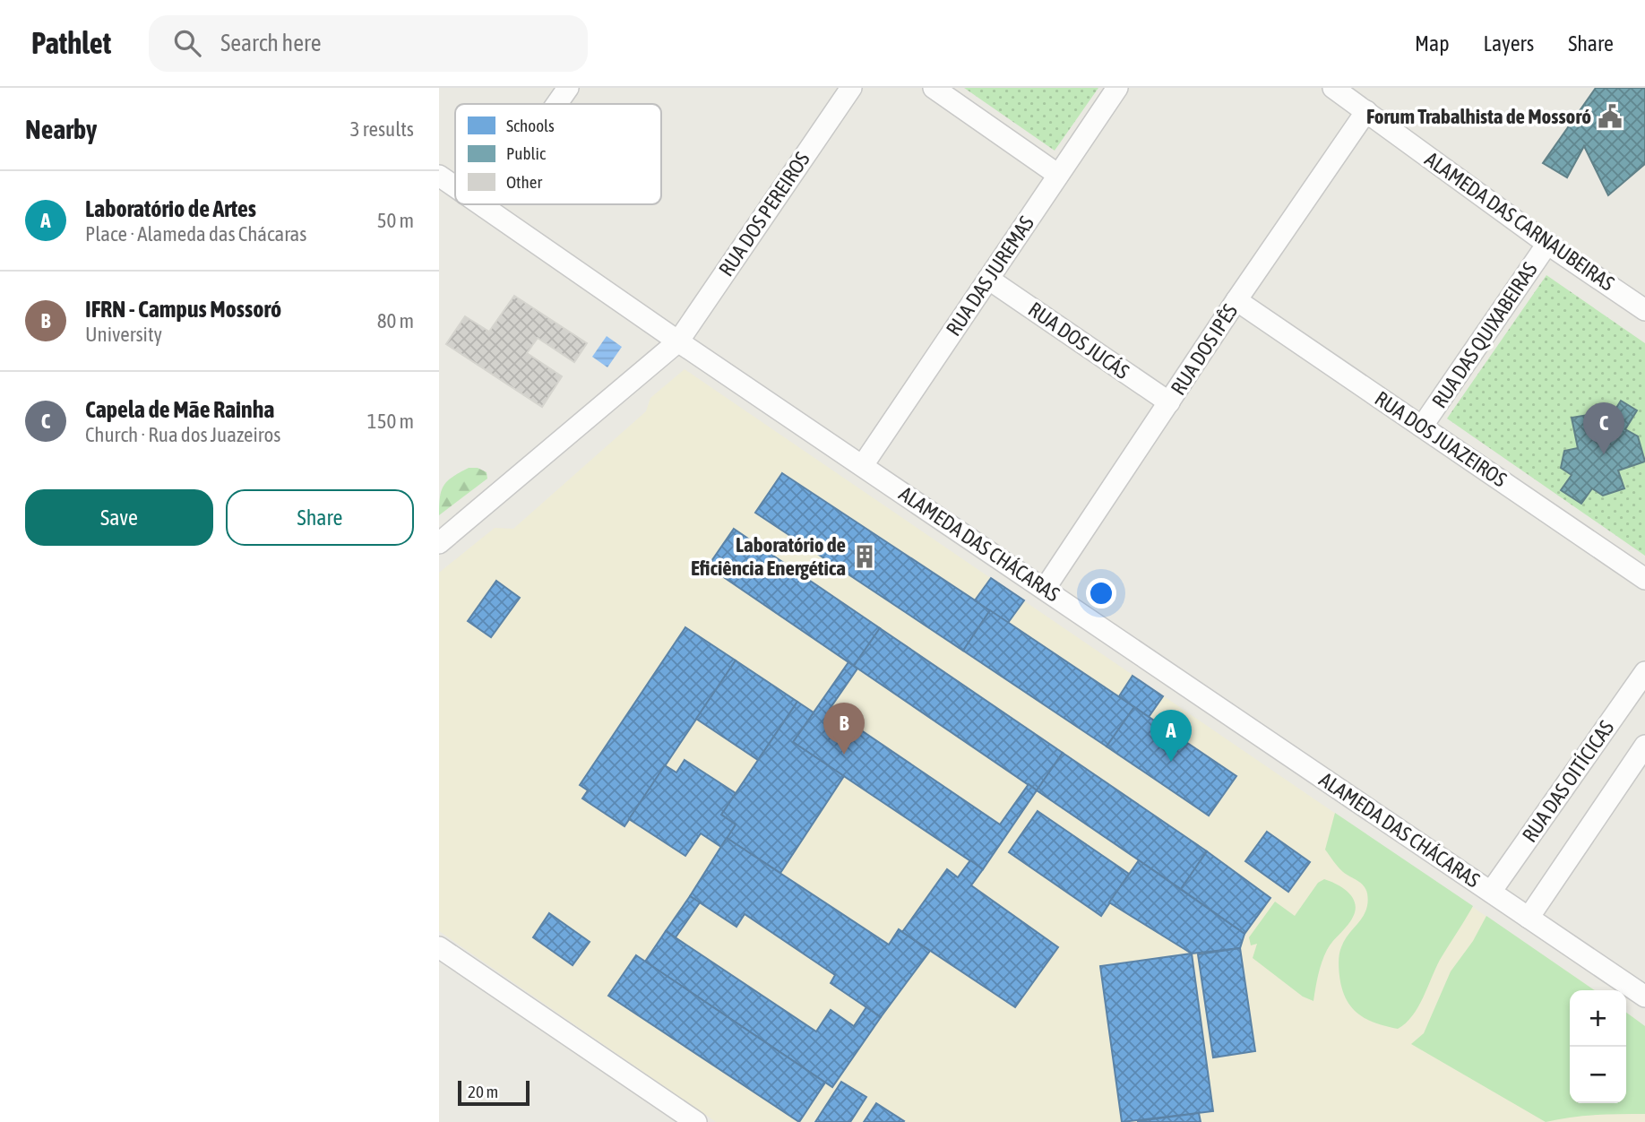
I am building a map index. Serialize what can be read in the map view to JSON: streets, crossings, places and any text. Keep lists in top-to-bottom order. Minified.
{"streets":{"street":["RUA DOS PEREIROS","ALAMEDA DAS CARNAUBEIRAS","RUA DAS JUREMAS","RUA DAS QUIXABEIRAS","RUA DOS JUCÁS","RUA DOS IPÊS","RUA DOS JUAZEIROS","ALAMEDA DAS CHÁCARAS","RUA DAS OITÍCICAS"]},"crossings":[["RUA DOS PEREIROS","ALAMEDA DAS CHÁCARAS"],["ALAMEDA DAS CARNAUBEIRAS","RUA DAS QUIXABEIRAS"],["ALAMEDA DAS CARNAUBEIRAS","RUA DOS IPÊS"],["RUA DAS JUREMAS","RUA DOS JUCÁS"],["RUA DAS JUREMAS","ALAMEDA DAS CHÁCARAS"],["RUA DAS QUIXABEIRAS","RUA DOS JUAZEIROS"],["RUA DOS JUCÁS","RUA DOS IPÊS"],["RUA DOS IPÊS","RUA DOS JUAZEIROS"],["RUA DOS IPÊS","ALAMEDA DAS CHÁCARAS"],["ALAMEDA DAS CHÁCARAS","RUA DAS OITÍCICAS"]],"places":{"public building":["Forum Trabalhista de Mossoró"],"building":["Laboratório de Eficiência Energética"]},"legend":["Schools","Public","Other"],"scale_bar":"20 m","page":{"header":"Pathlet","search":"Search here","nav":["Map","Layers","Share"],"heading":["Nearby","3 results"],"list":[{"mark":"A","name":"Laboratório de Artes","note":"Place · Alameda das Chácaras","value":"50 m"},{"mark":"B","name":"IFRN - Campus Mossoró","note":"University","value":"80 m"},{"mark":"C","name":"Capela de Mãe Rainha","note":"Church · Rua dos Juazeiros","value":"150 m"}],"pins":["C","B","A"],"buttons":["Save","Share"],"map_buttons":["+","−"],"scale":"20 m"}}
